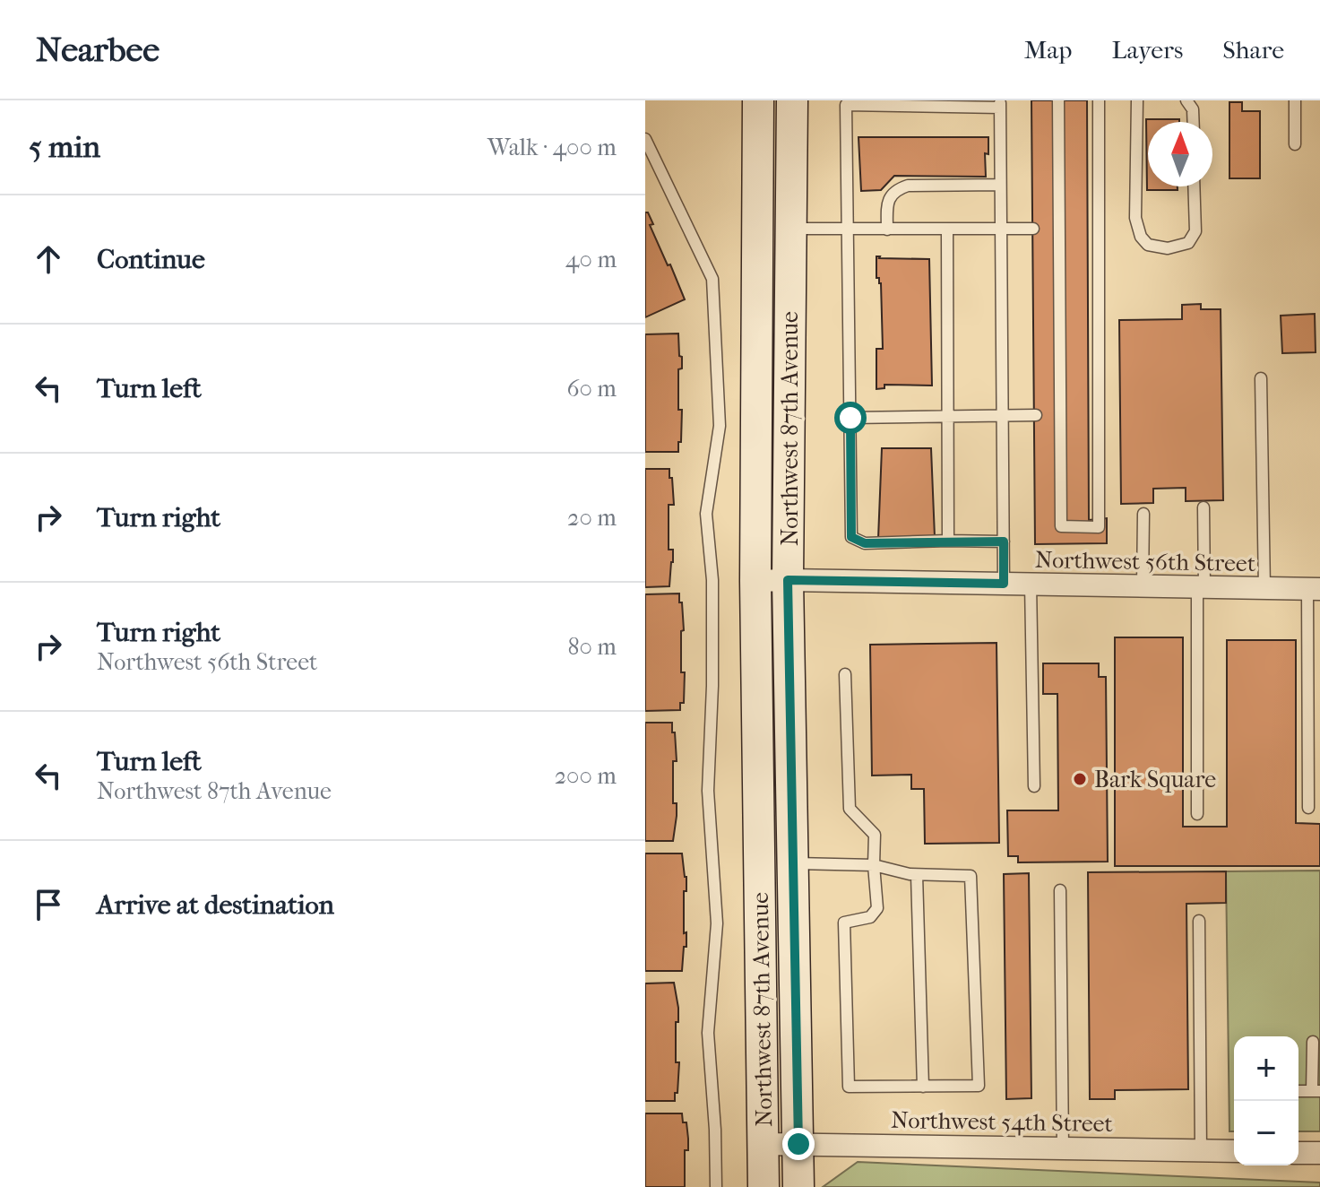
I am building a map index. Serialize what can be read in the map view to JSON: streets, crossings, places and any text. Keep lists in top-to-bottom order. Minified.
{"streets":{"main road":["Northwest 87th Avenue"],"street":["Northwest 56th Street","Northwest 54th Street"]},"crossings":[["Northwest 87th Avenue","Northwest 56th Street"],["Northwest 87th Avenue","Northwest 54th Street"]],"places":["Bark Square"],"north":"top","page":{"header":"Nearbee","nav":["Map","Layers","Share"],"heading":["5 min","Walk · 400 m"],"list":[["Continue","40 m"],["Turn left","60 m"],["Turn right","20 m"],["Turn right","Northwest 56th Street","80 m"],["Turn left","Northwest 87th Avenue","200 m"],"Arrive at destination"],"map_buttons":["+","−"]}}
